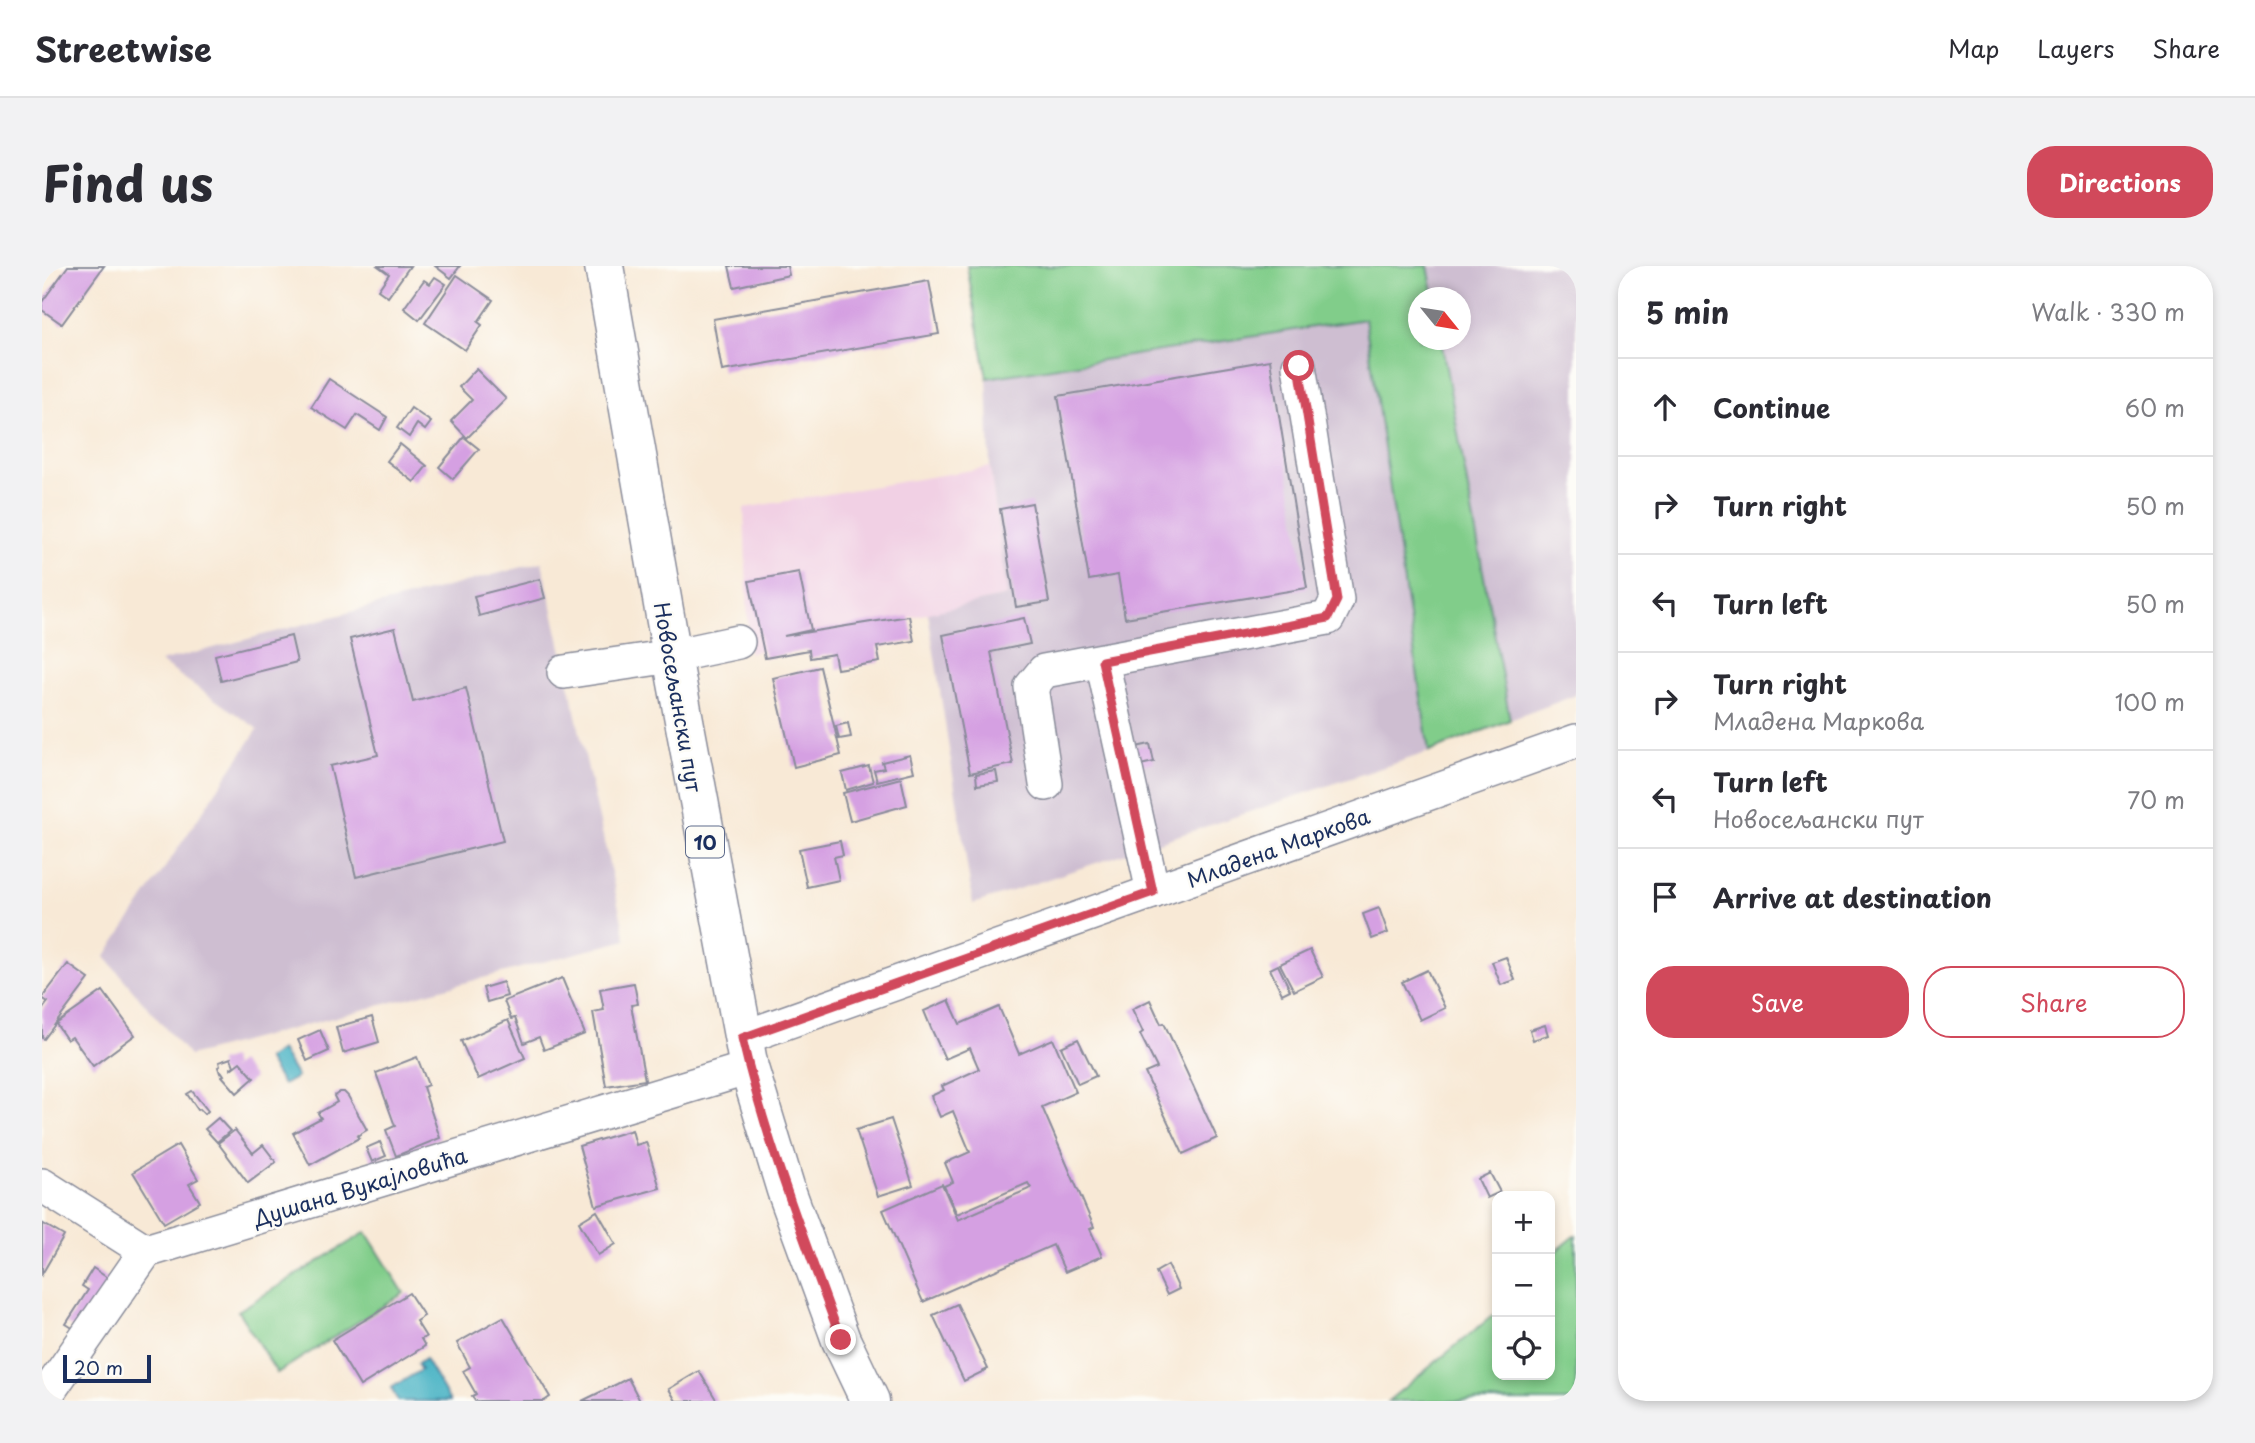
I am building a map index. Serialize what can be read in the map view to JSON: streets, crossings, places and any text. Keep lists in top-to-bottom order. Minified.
{"streets":{"main road":["Новосељански пут","10"],"street":["Младена Маркова","Душана Вукајловића"]},"crossings":[["Новосељански пут","Младена Маркова"],["Новосељански пут","Душана Вукајловића"],["Младена Маркова","Душана Вукајловића"]],"scale_bar":"20 m","north":"bottom right","page":{"header":"Streetwise","nav":["Map","Layers","Share"],"title":"Find us","buttons":["Directions",["Save","Share"]],"heading":["5 min","Walk · 330 m"],"list":[["Continue","60 m"],["Turn right","50 m"],["Turn left","50 m"],["Turn right","Младена Маркова","100 m"],["Turn left","Новосељански пут","70 m"],"Arrive at destination"],"map_buttons":["+","−"],"scale":"20 m"}}
